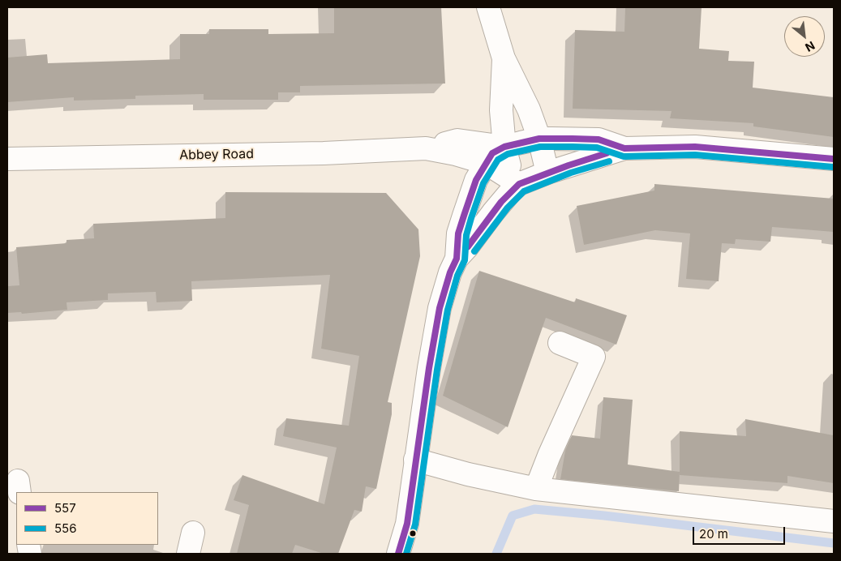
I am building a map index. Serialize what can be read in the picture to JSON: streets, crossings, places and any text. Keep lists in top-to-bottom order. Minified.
{"streets":{"street":["Abbey Road"]},"lines":["transit line 557","transit line 556"],"legend":["557","556"],"scale_bar":"20 m","north":"bottom right"}
